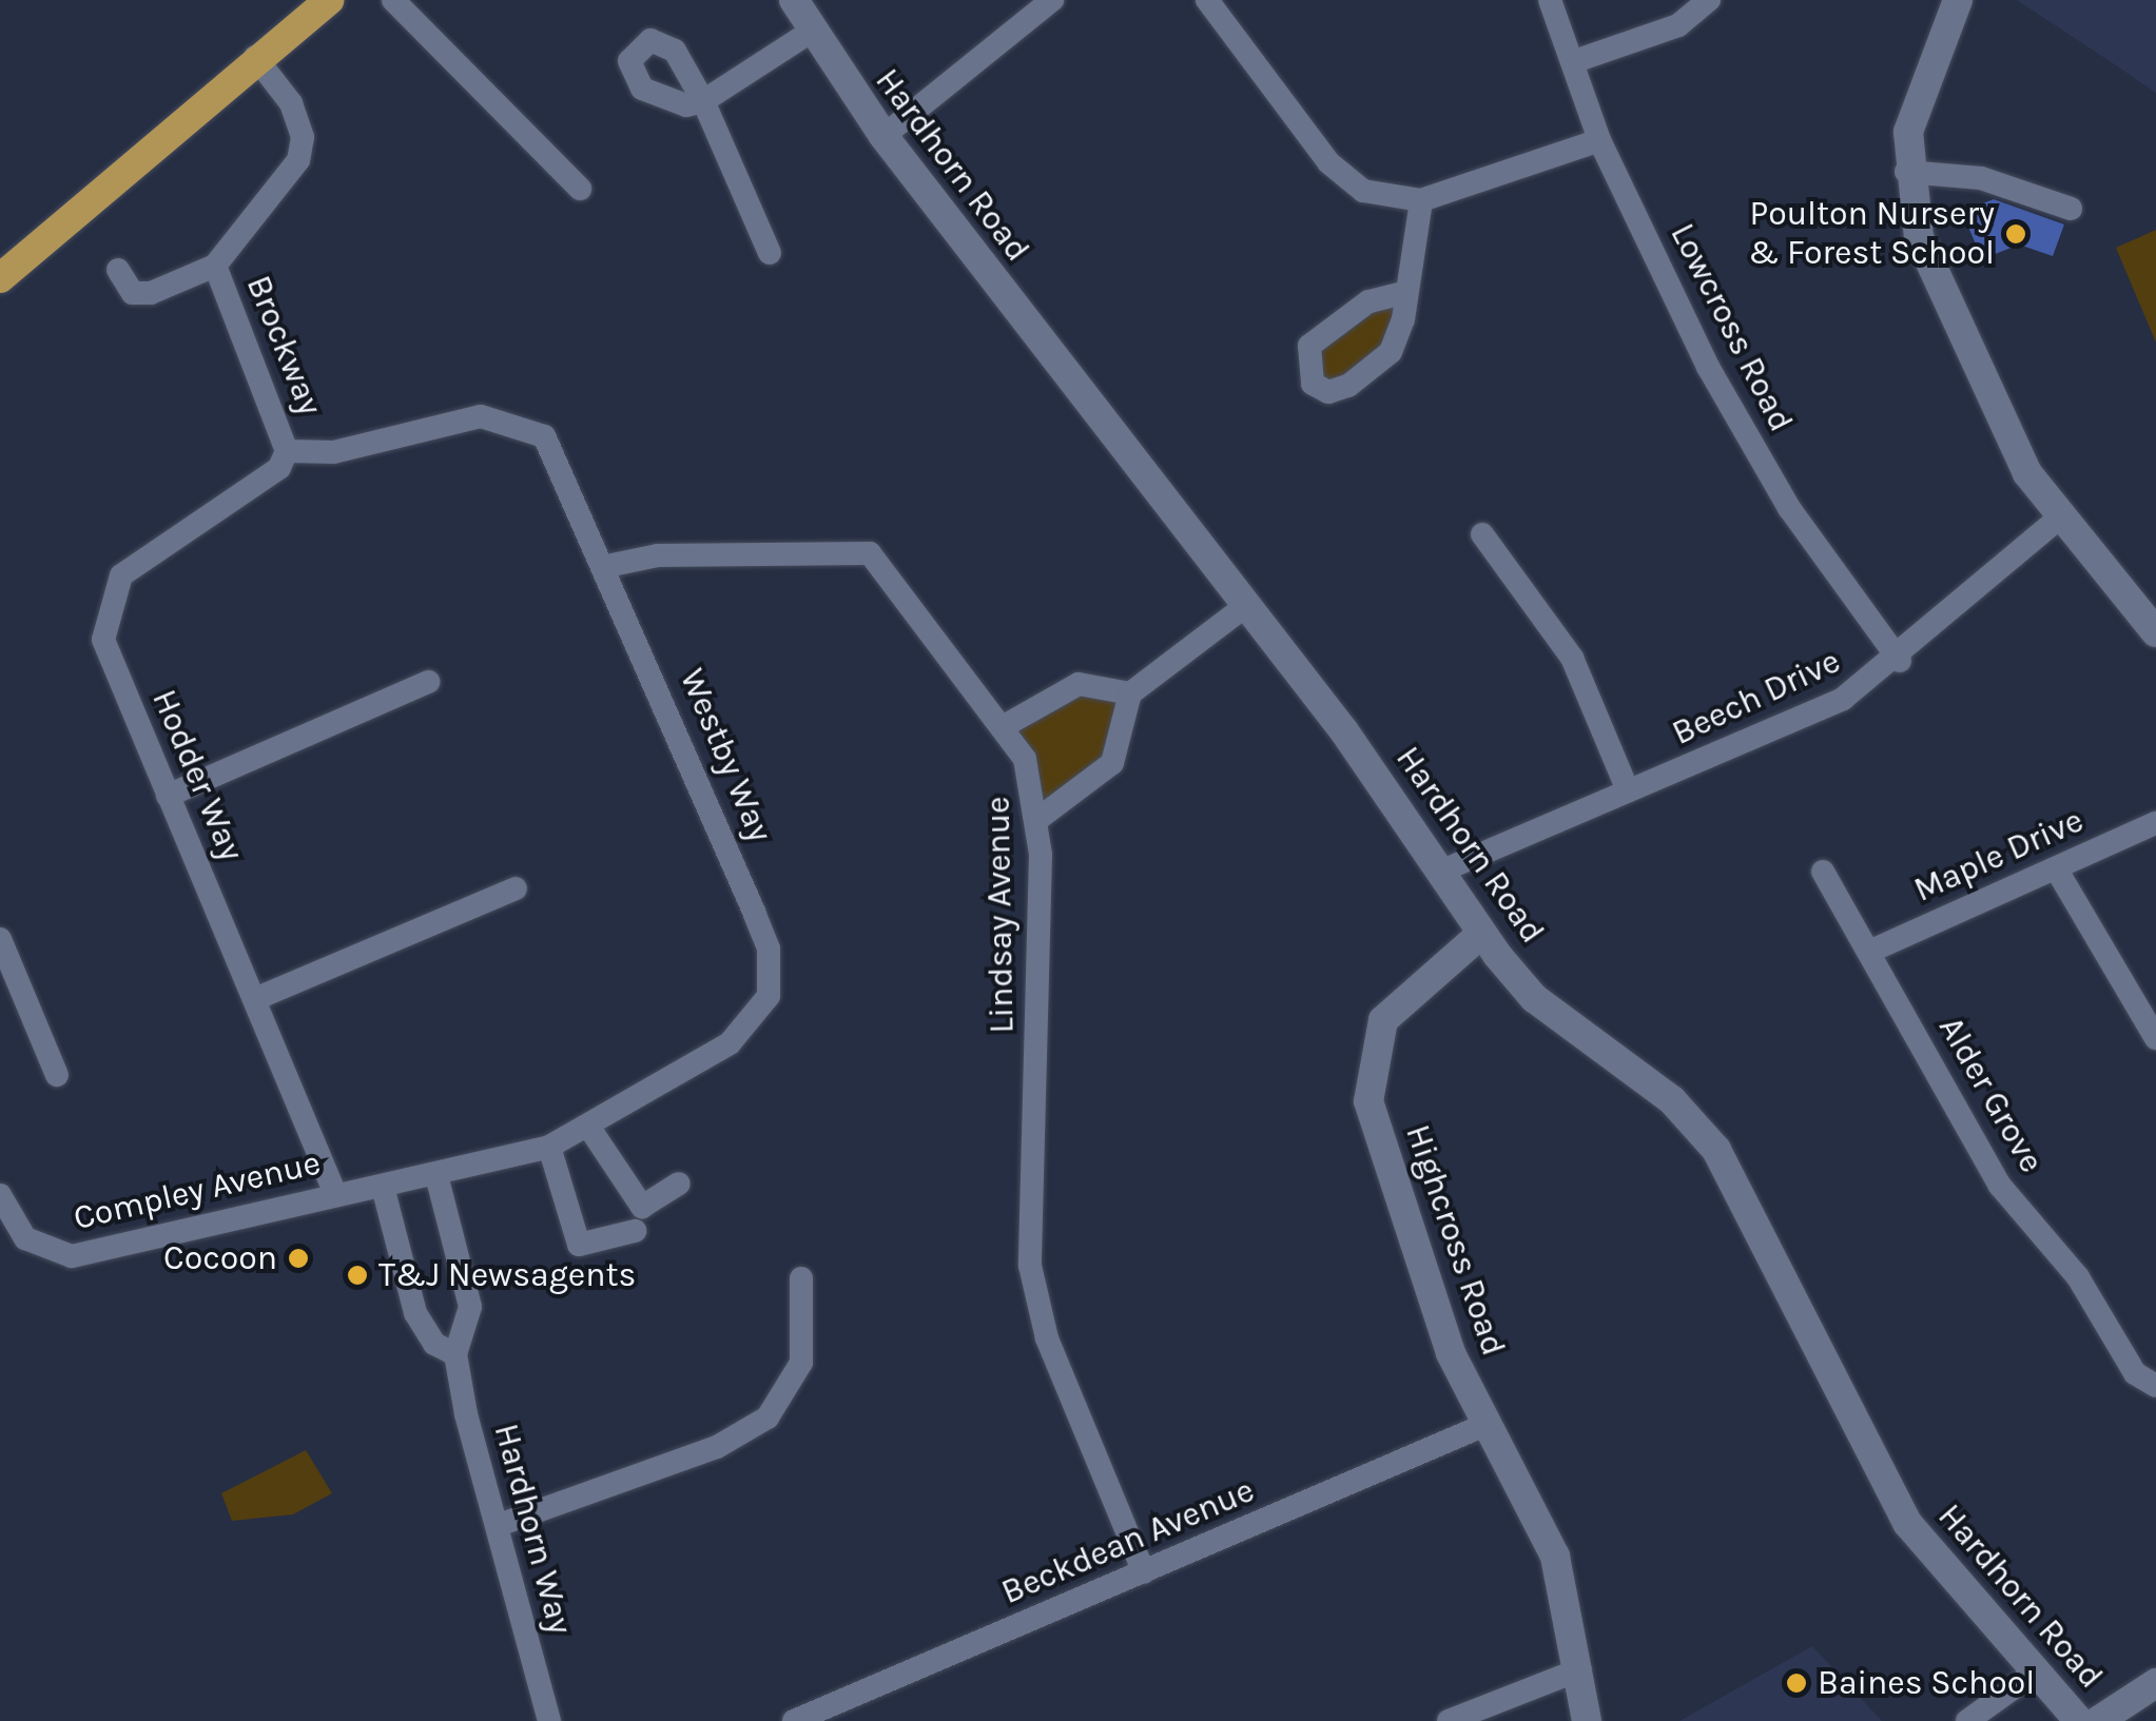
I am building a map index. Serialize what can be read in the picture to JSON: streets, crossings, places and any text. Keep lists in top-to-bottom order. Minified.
{"streets":{"street":["Hardhorn Road","Lowcross Road","Brockway","Beech Drive","Westby Way","Hodder Way","Maple Drive","Lindsay Avenue","Alder Grove","Compley Avenue","Highcross Road","Hardhorn Way","Beckdean Avenue"]},"crossings":[["Hardhorn Road","Beech Drive"],["Hardhorn Road","Highcross Road"],["Lowcross Road","Beech Drive"],["Brockway","Westby Way"],["Brockway","Hodder Way"],["Westby Way","Hodder Way"],["Westby Way","Lindsay Avenue"],["Westby Way","Compley Avenue"],["Westby Way","Hardhorn Way"],["Hodder Way","Compley Avenue"],["Maple Drive","Alder Grove"],["Lindsay Avenue","Beckdean Avenue"],["Compley Avenue","Hardhorn Way"],["Highcross Road","Beckdean Avenue"]],"places":["Poulton Nursery & Forest School","Cocoon","T&J Newsagents","Baines School"]}
